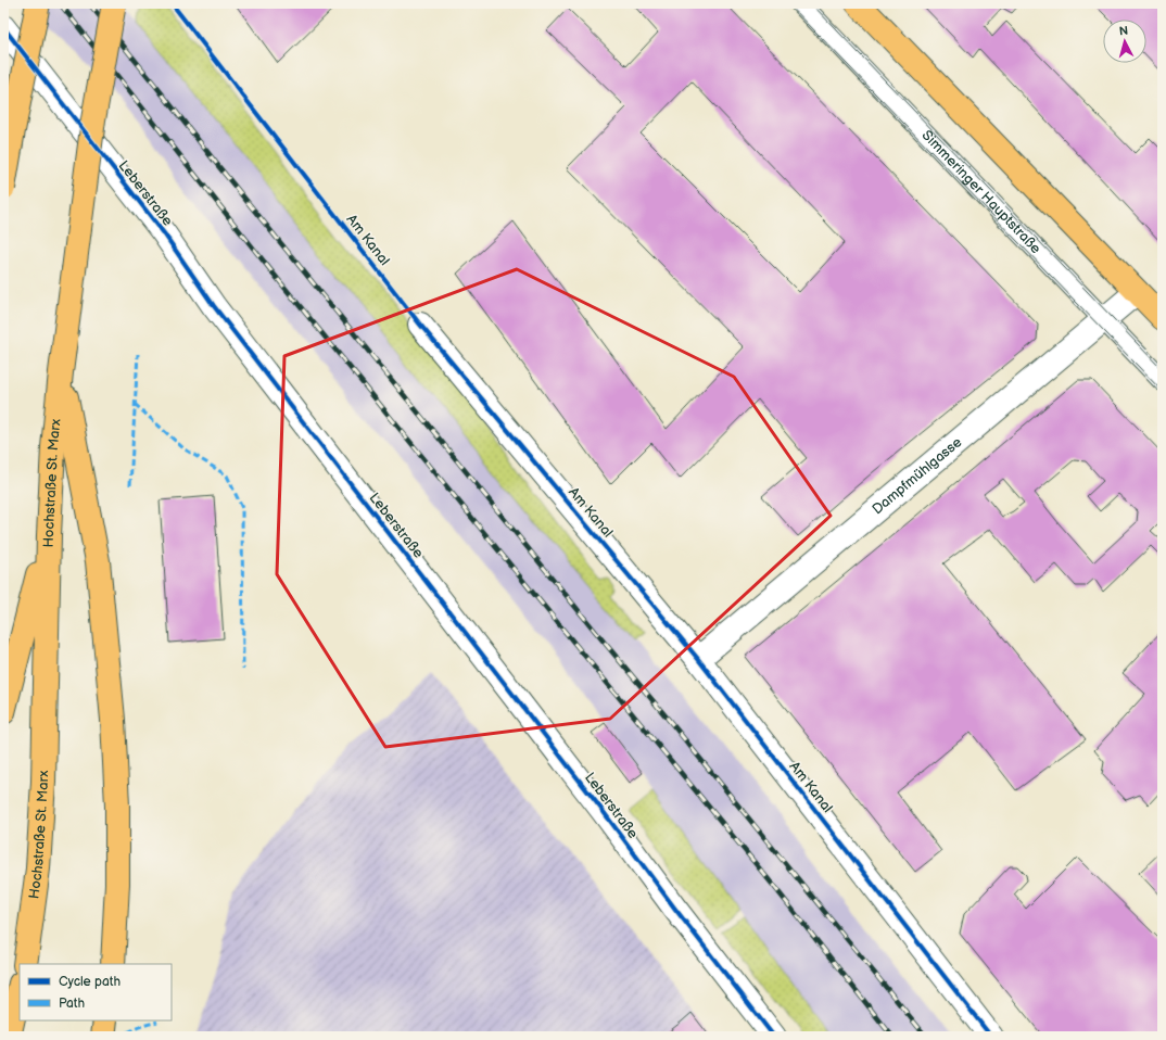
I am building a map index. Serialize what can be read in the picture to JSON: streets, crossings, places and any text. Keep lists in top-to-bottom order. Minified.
{"streets":{"main road":["Hochstraße St. Marx"],"street":["Leberstraße","Am Kanal","Dampfmühlgasse"],"lane":["Simmeringer Hauptstraße"]},"crossings":[["Simmeringer Hauptstraße","Dampfmühlgasse"],["Am Kanal","Dampfmühlgasse"]],"legend":["Cycle path","Path"],"north":"top"}
